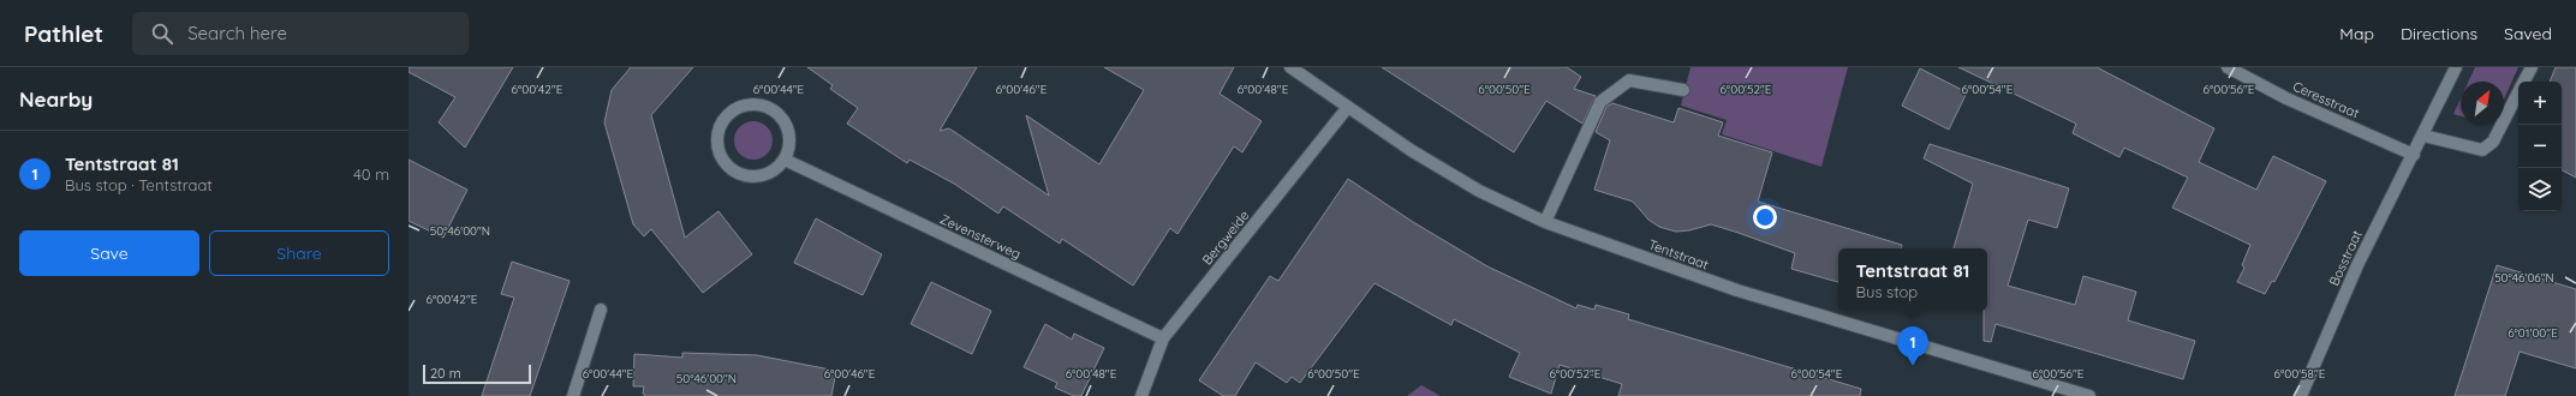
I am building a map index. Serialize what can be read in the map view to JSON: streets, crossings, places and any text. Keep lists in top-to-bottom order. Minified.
{"streets":{"street":["Ceresstraat","Zevensterweg","Bergweide","Tentstraat","Bosstraat"]},"crossings":[["Ceresstraat","Bosstraat"],["Zevensterweg","Bergweide"],["Bergweide","Tentstraat"]],"scale_bar":"20 m","north":"top right","page":{"header":"Pathlet","search":"Search here","nav":["Map","Directions","Saved"],"heading":"Nearby","map_buttons":["+","−"],"list":[{"mark":"1","name":"Tentstraat 81","note":"Bus stop · Tentstraat","value":"40 m"}],"buttons":["Save","Share"],"popup":["Tentstraat 81","Bus stop"],"pins":"1","scale":"20 m"},"coordinates":["6°00'42\"E","6°00'44\"E","6°00'46\"E","6°00'48\"E","6°00'50\"E","6°00'52\"E","6°00'54\"E","6°00'56\"E","50°46'00\"N","50°46'06\"N","6°01'00\"E","6°00'58\"E"]}
